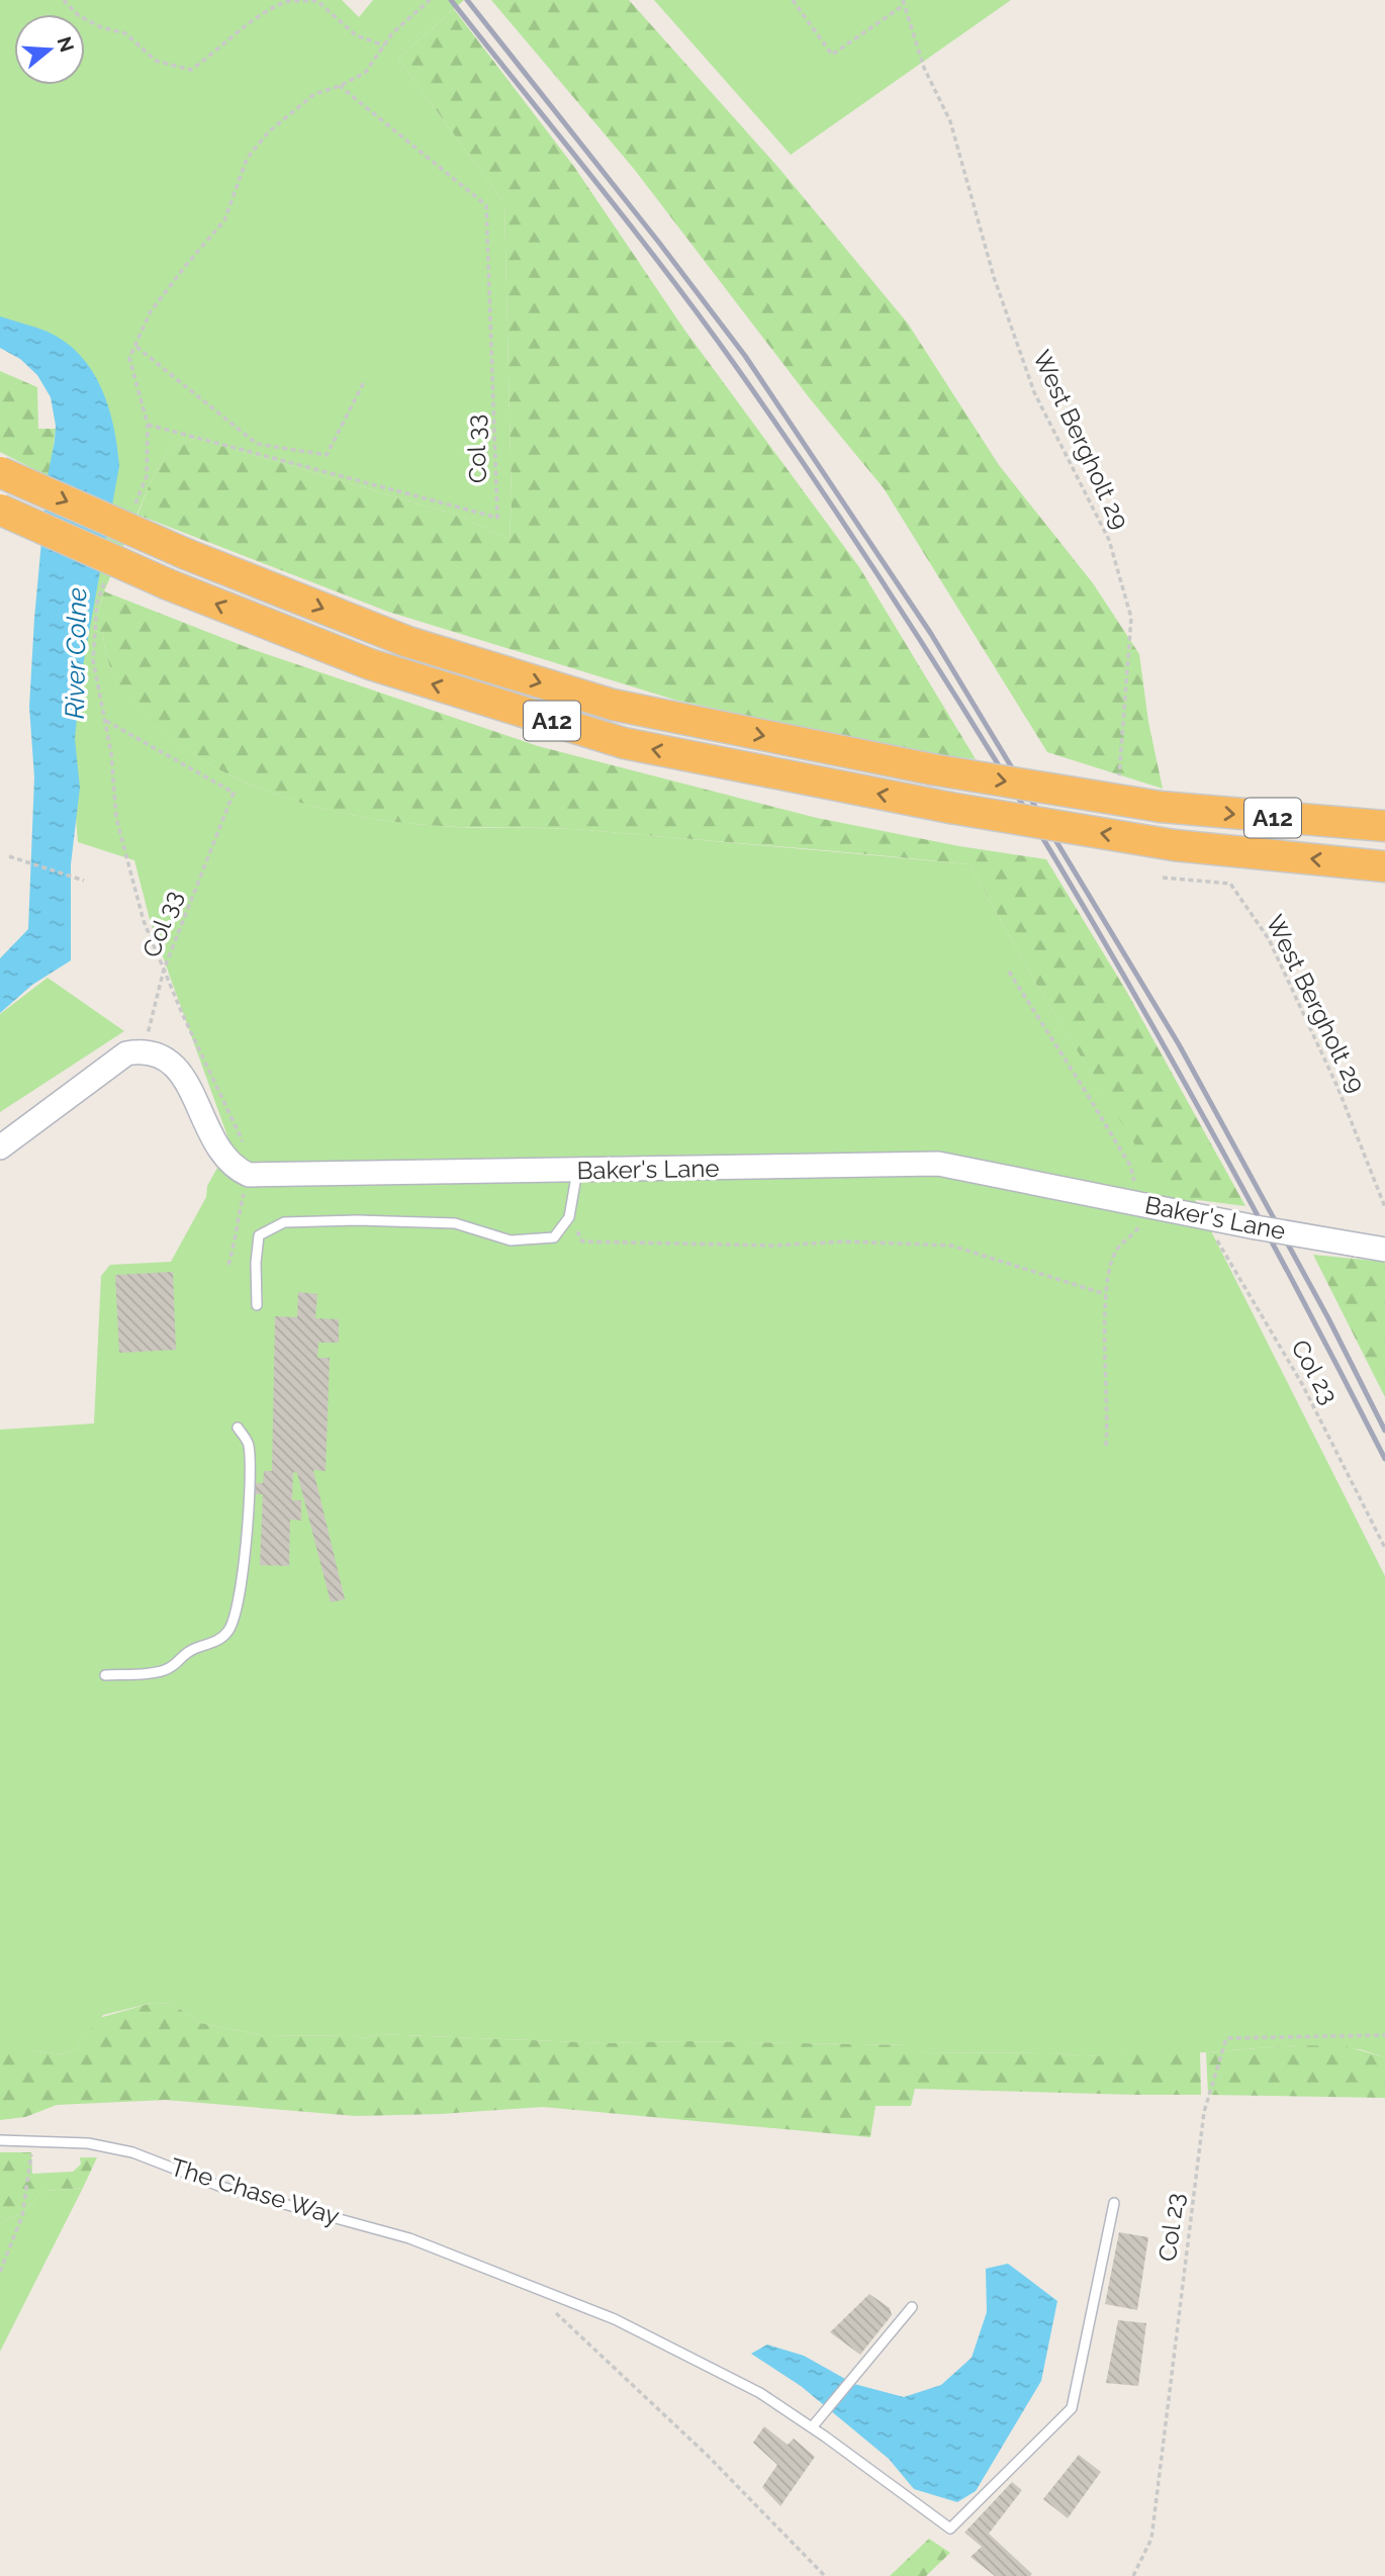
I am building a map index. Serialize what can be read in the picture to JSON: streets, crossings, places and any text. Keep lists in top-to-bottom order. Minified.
{"streets":{"highway":["A12"],"street":["Baker's Lane"],"lane":["The Chase Way"],"path":["West Bergholt 29","Col 33","Col 23"]},"crossings":[["Baker's Lane","Col 23"]],"water":["River Colne"],"north":"right"}
